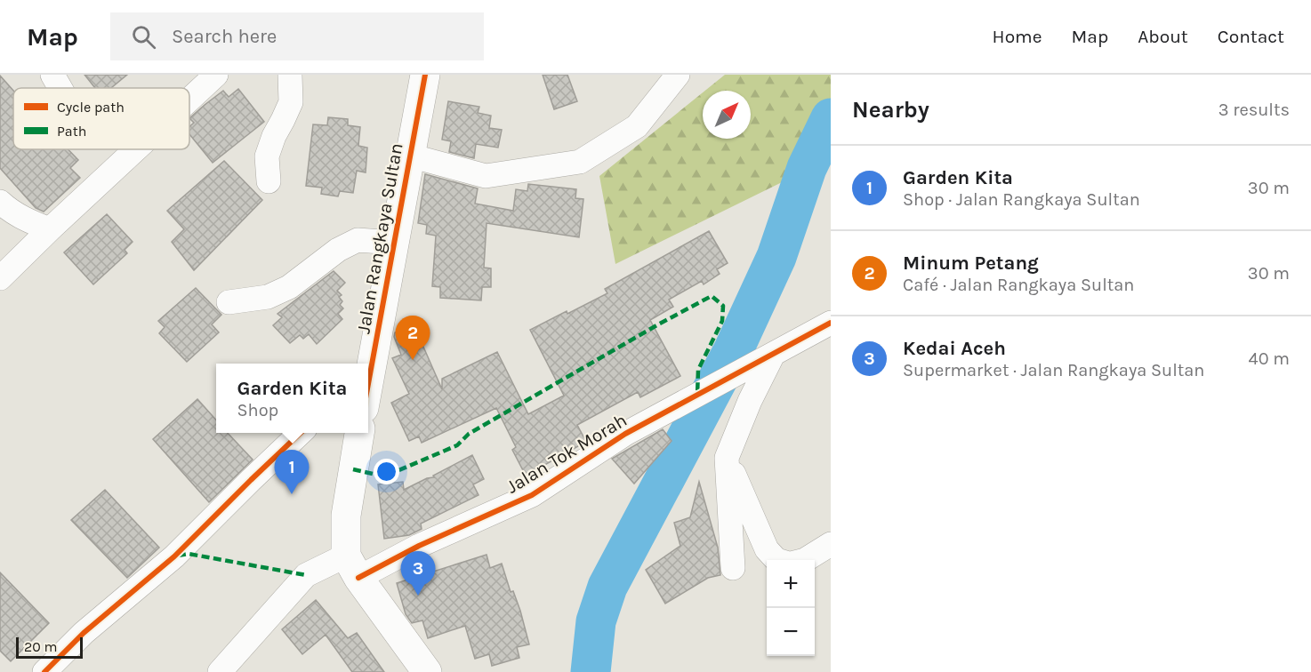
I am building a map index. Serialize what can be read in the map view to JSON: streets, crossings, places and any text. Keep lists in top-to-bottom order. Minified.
{"streets":{"street":["Jalan Rangkaya Sultan","Jalan Tok Morah"]},"legend":["Cycle path","Path"],"scale_bar":"20 m","north":"top right","page":{"header":"Map","search":"Search here","nav":["Home","Map","About","Contact"],"heading":["Nearby","3 results"],"list":[{"mark":"1","name":"Garden Kita","note":"Shop · Jalan Rangkaya Sultan","value":"30 m"},{"mark":"2","name":"Minum Petang","note":"Café · Jalan Rangkaya Sultan","value":"30 m"},{"mark":"3","name":"Kedai Aceh","note":"Supermarket · Jalan Rangkaya Sultan","value":"40 m"}],"pins":["2","1","3"],"popup":["Garden Kita","Shop"],"map_buttons":["+","−"],"scale":"20 m"}}
